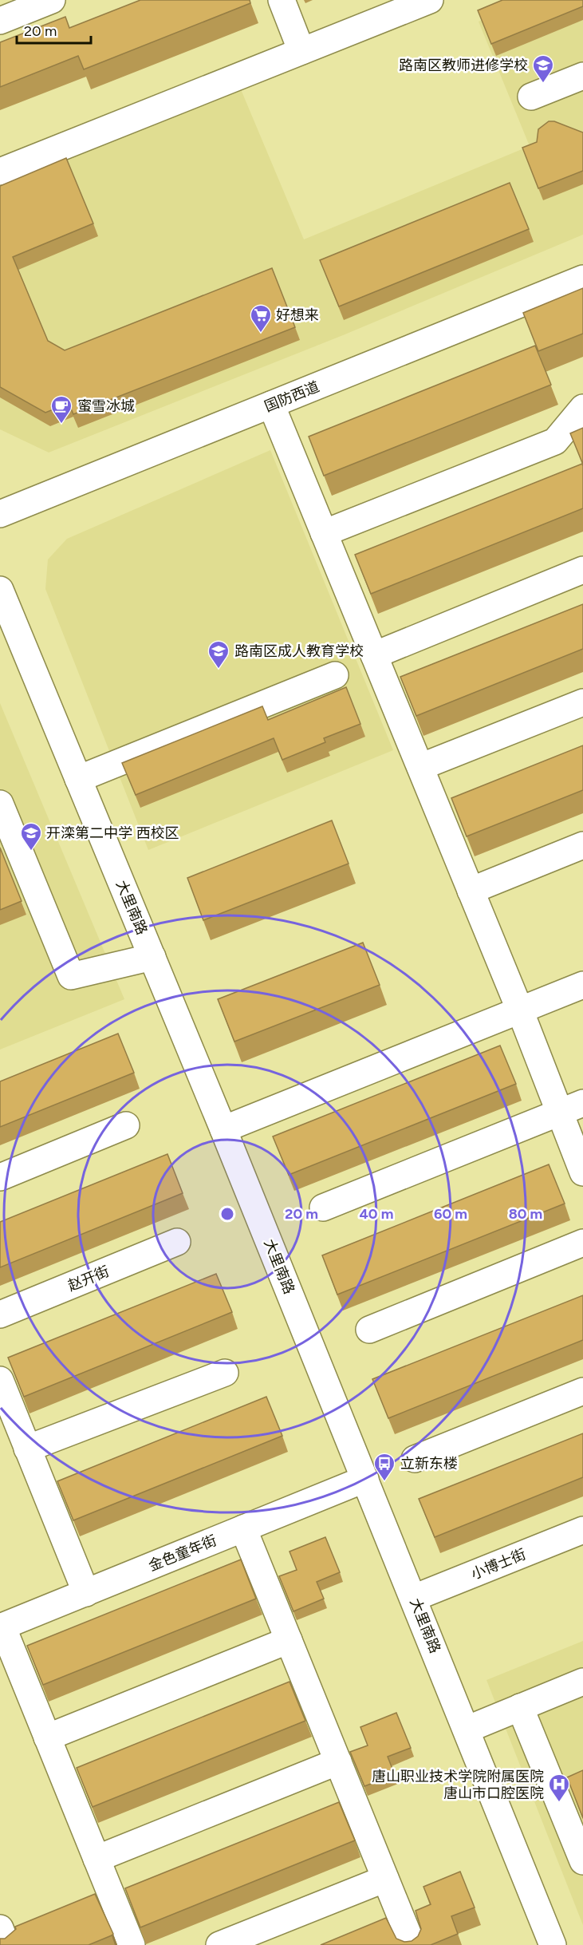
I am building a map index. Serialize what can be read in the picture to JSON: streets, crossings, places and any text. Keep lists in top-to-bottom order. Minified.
{"streets":{"street":["国防西道","大里南路","赵开街","金色童年街","小博士街"]},"crossings":[["大里南路","金色童年街"],["大里南路","小博士街"]],"places":{"school or university":["路南区教师进修学校","路南区成人教育学校","开滦第二中学 西校区"],"supermarket":["好想来"],"cafe":["蜜雪冰城"],"bus stop":["立新东楼"],"hospital":["唐山职业技术学院附属医院 唐山市口腔医院"]},"scale_bar":"20 m","rings":["20 m","40 m","60 m","80 m"]}
